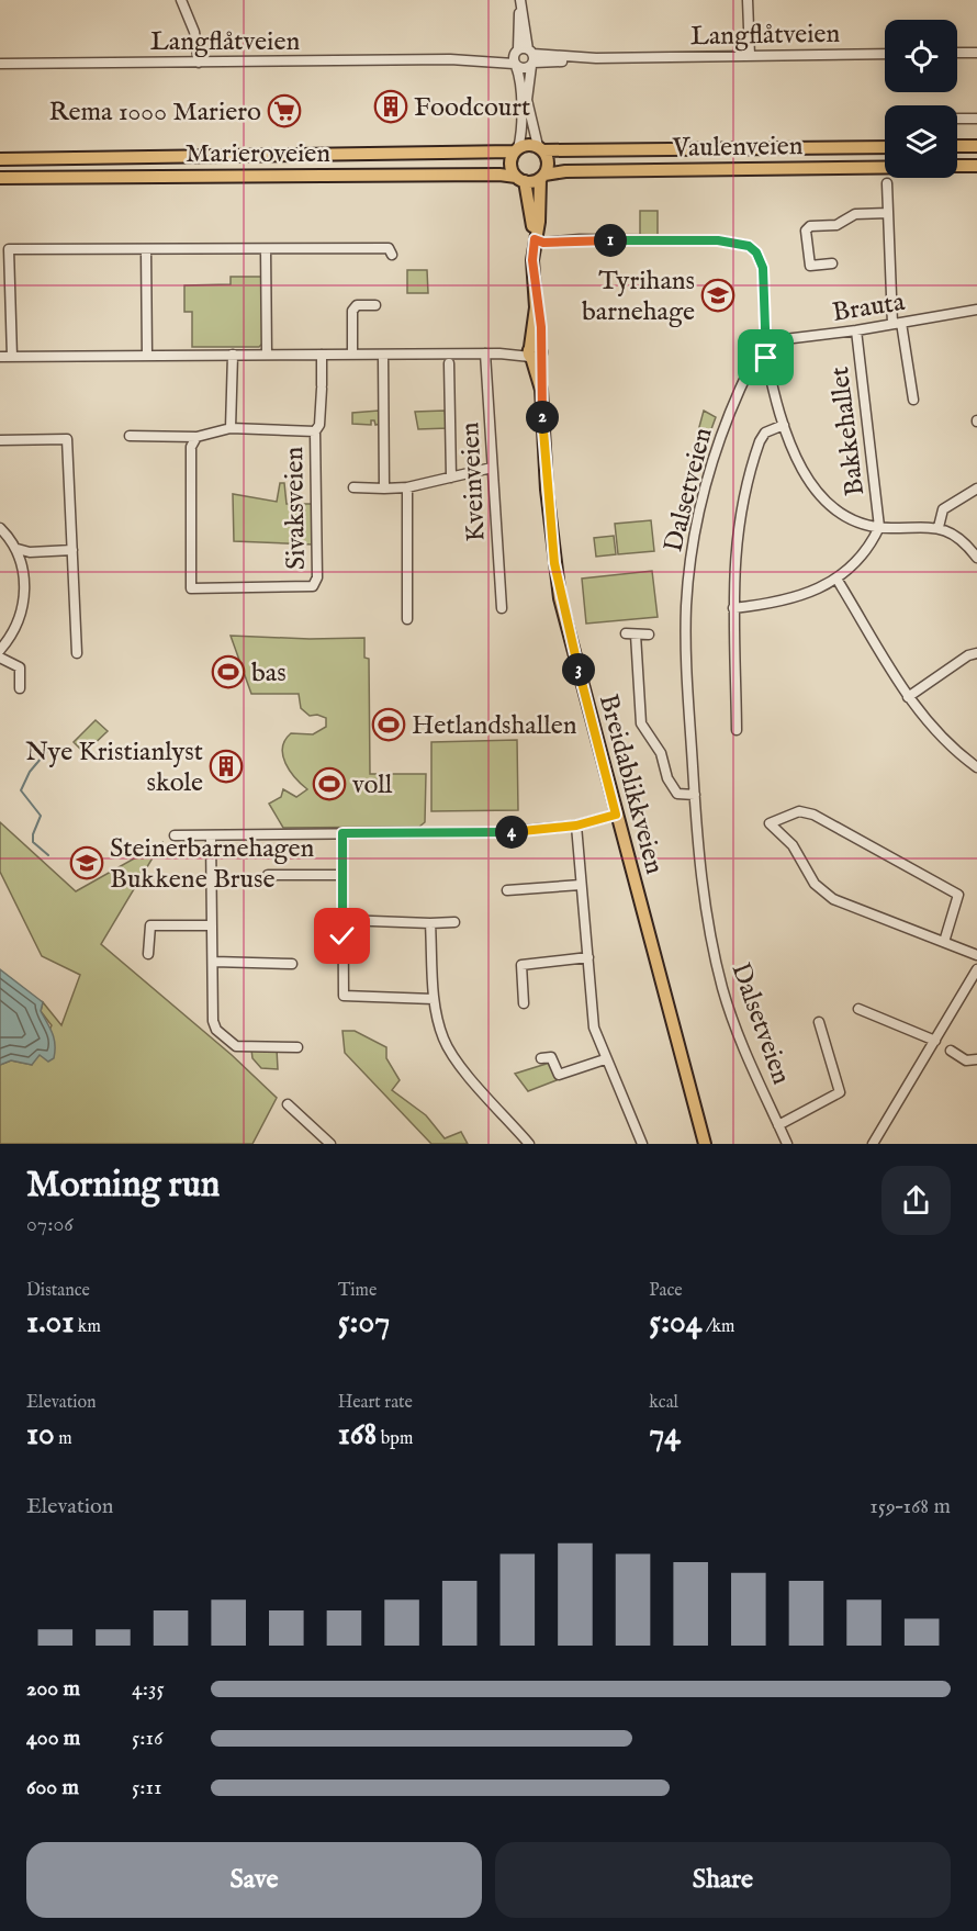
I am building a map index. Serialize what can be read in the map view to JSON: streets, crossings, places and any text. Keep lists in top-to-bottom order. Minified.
{"streets":{"main road":["Vaulenveien","Marieroveien","Breidablikkveien"],"street":["Langflåtveien","Brauta","Bakkehallet","Kveinveien","Dalsetveien","Sivaksveien"]},"crossings":[["Vaulenveien","Marieroveien"],["Vaulenveien","Breidablikkveien"],["Marieroveien","Breidablikkveien"],["Brauta","Bakkehallet"]],"places":{"building":["Foodcourt","Nye Kristianlyst skole"],"supermarket":["Rema 1000 Mariero"],"school or university":["Tyrihans barnehage","Steinerbarnehagen Bukkene Bruse"],"sports":["bas","Hetlandshallen","voll"]},"page":{"pins":["1","2","3","4"],"heading":["Morning run","07:06"],"stats":[["Distance","1.01 km"],["Time","5:07"],["Pace","5:04 /km"],["Elevation","10 m"],["Heart rate","168 bpm"],["kcal","74"]],"chart":["Elevation","159–168 m"],"list":[{"name":"200 m","note":"4:35"},{"name":"400 m","note":"5:16"},{"name":"600 m","note":"5:11"}],"buttons":["Save","Share"]}}
